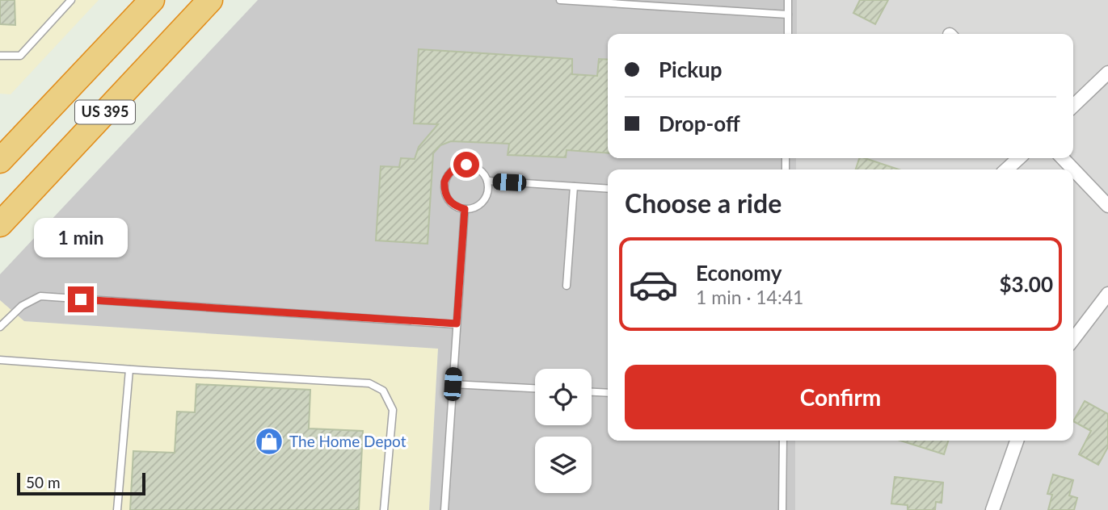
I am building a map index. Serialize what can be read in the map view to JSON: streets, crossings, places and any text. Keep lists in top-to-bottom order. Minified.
{"streets":{"highway":["US 395"]},"places":{"shop":["The Home Depot"]},"scale_bar":"50 m","page":{"banner":["Pickup","Drop-off"],"heading":"Choose a ride","bubble":"1 min","list":[{"name":"Economy","note":"1 min · 14:41","value":"$3.00"}],"buttons":"Confirm","scale":"50 m"}}
